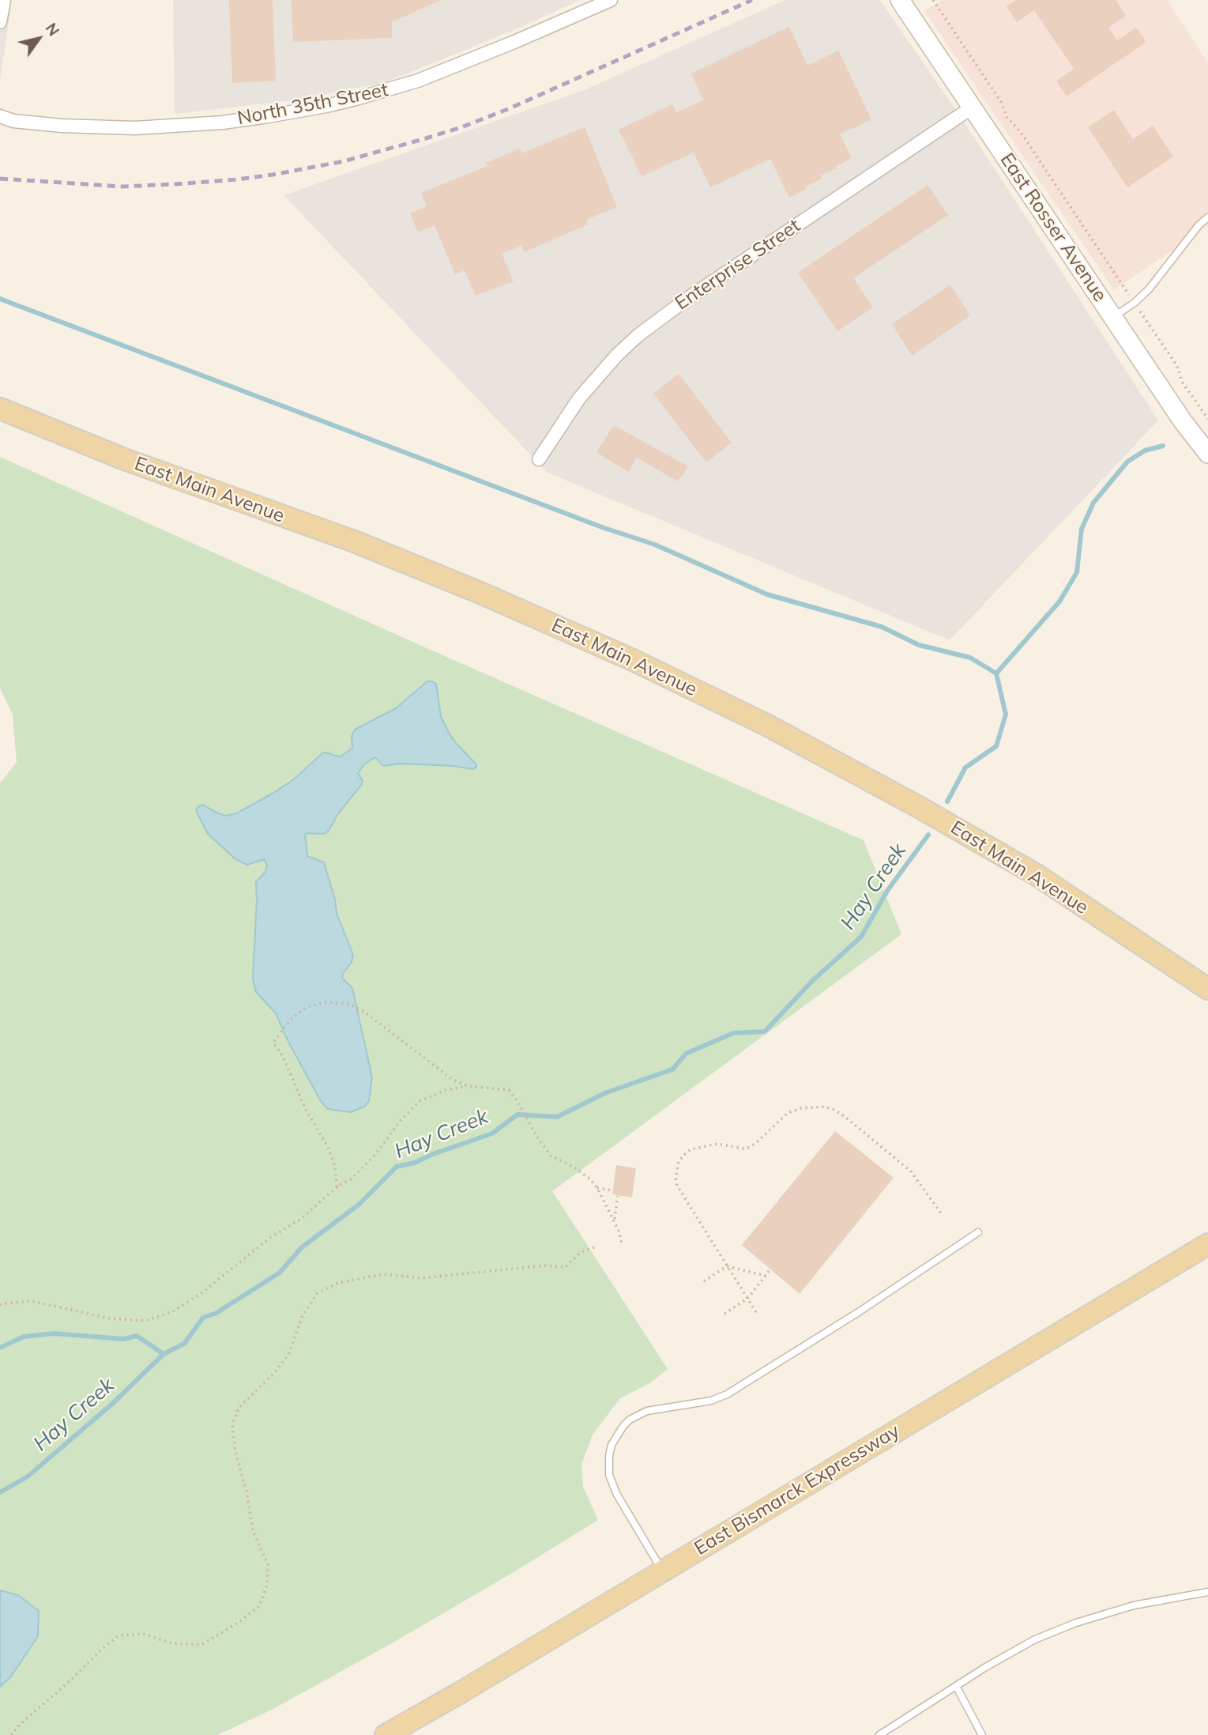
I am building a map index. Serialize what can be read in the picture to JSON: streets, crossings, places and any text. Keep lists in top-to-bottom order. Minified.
{"streets":{"main road":["East Main Avenue","East Bismarck Expressway"],"street":["North 35th Street","East Rosser Avenue","Enterprise Street"]},"crossings":[["East Rosser Avenue","Enterprise Street"]],"water":["Hay Creek"],"north":"top right"}
